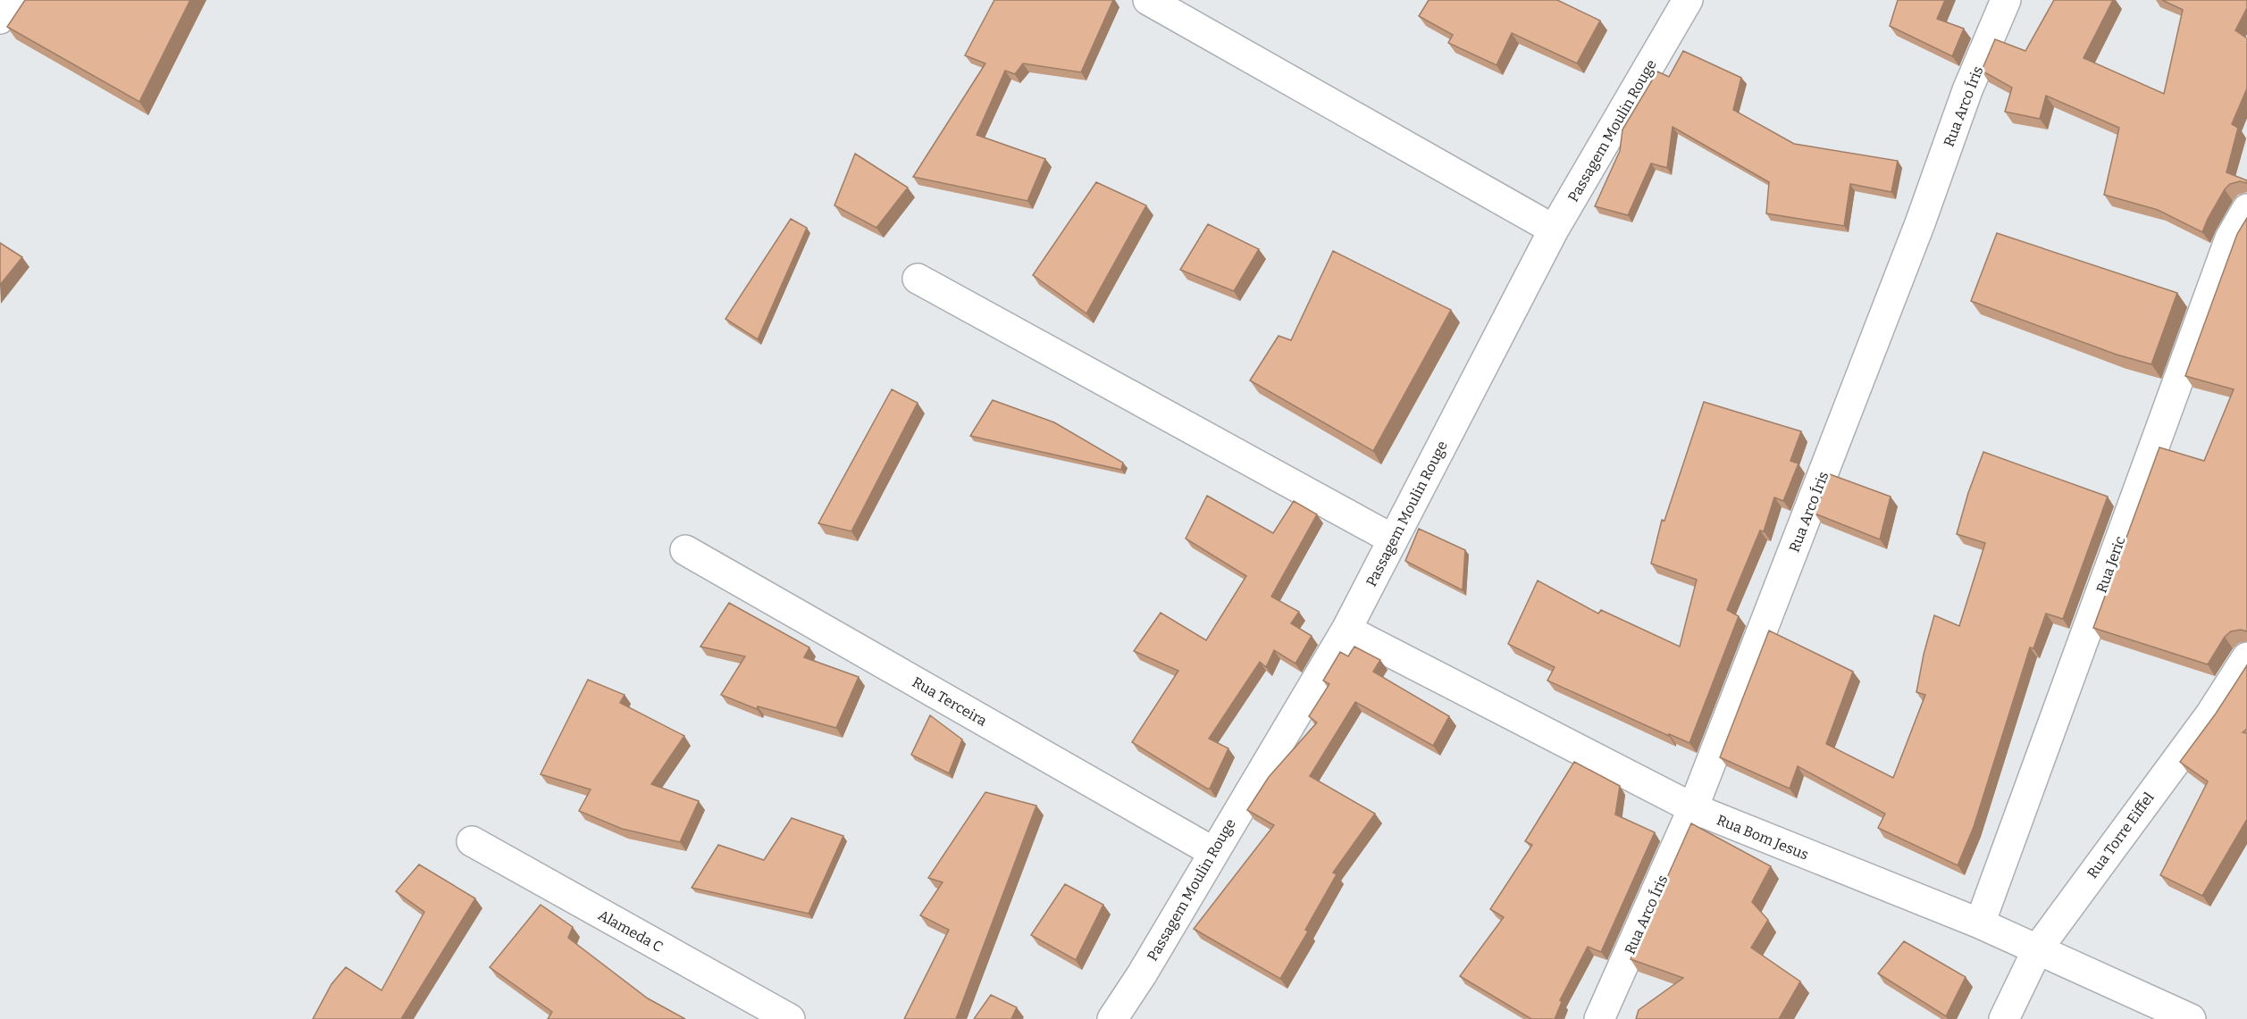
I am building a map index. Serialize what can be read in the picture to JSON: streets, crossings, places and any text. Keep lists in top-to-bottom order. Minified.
{"streets":{"street":["Rua Arco Íris","Passagem Moulin Rouge","Rua Jeric","Rua Terceira","Rua Torre Eiffel","Rua Bom Jesus","Alameda C"]},"crossings":[["Rua Arco Íris","Rua Bom Jesus"],["Passagem Moulin Rouge","Rua Terceira"],["Passagem Moulin Rouge","Rua Bom Jesus"],["Rua Jeric","Rua Bom Jesus"],["Rua Torre Eiffel","Rua Bom Jesus"]]}
